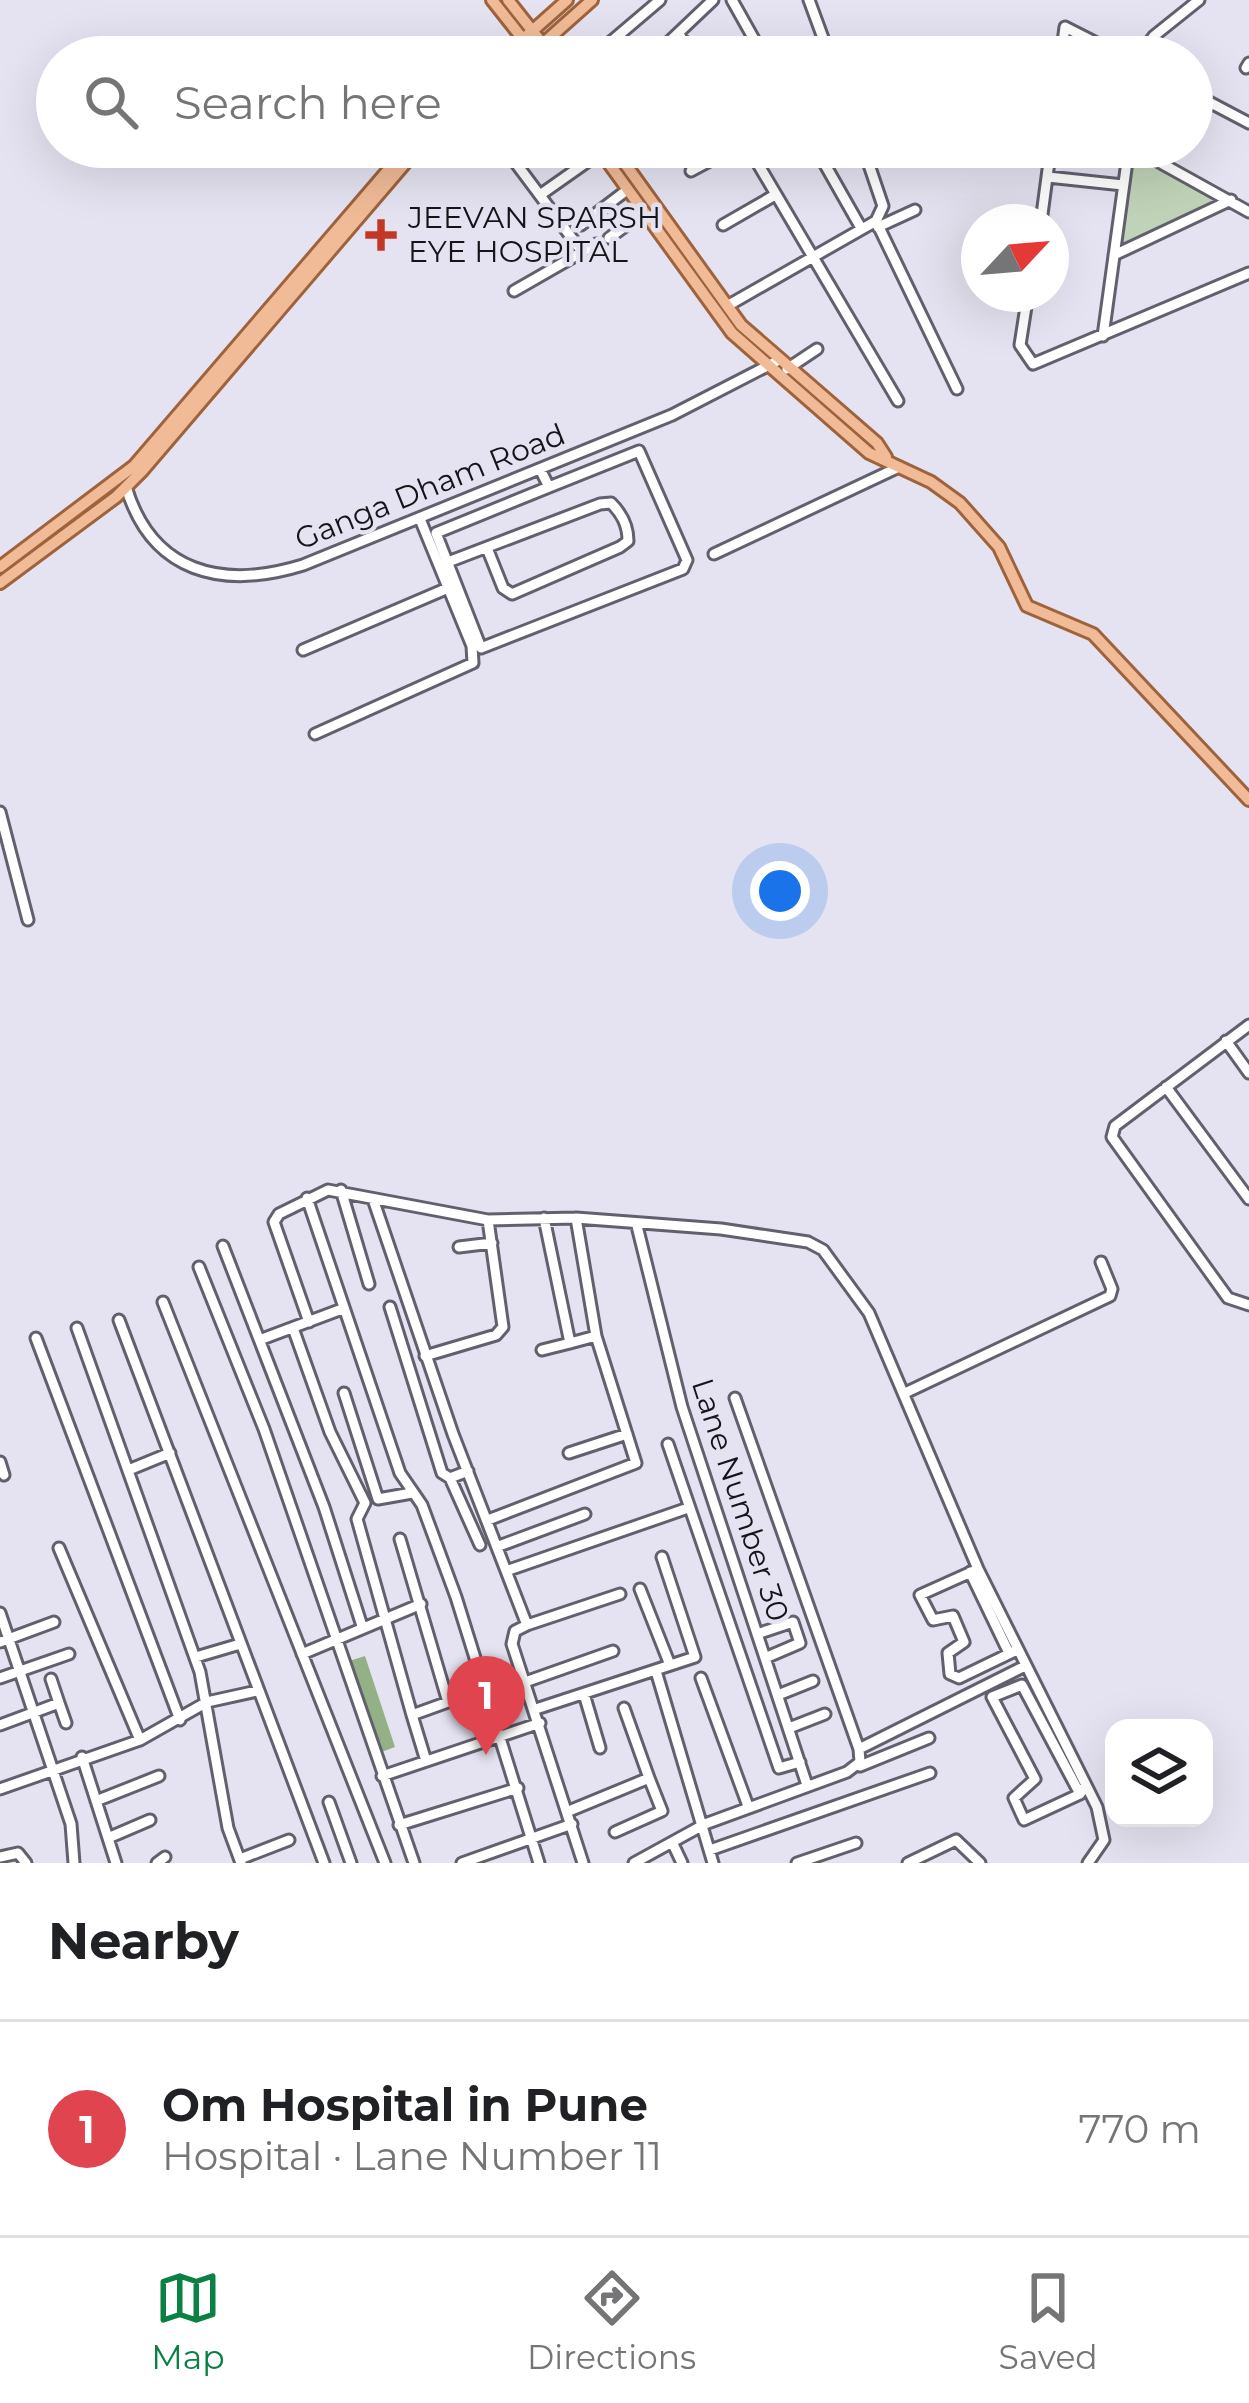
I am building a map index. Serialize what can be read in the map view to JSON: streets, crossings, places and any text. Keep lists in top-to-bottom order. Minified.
{"streets":{"street":["Ganga Dham Road","Lane Number 30"]},"places":{"health":["JEEVAN SPARSH EYE HOSPITAL"]},"north":"top right","page":{"search":"Search here","pins":"1","heading":"Nearby","list":[{"mark":"1","name":"Om Hospital in Pune","note":"Hospital · Lane Number 11","value":"770 m"}],"nav":["Map","Directions","Saved"]}}
